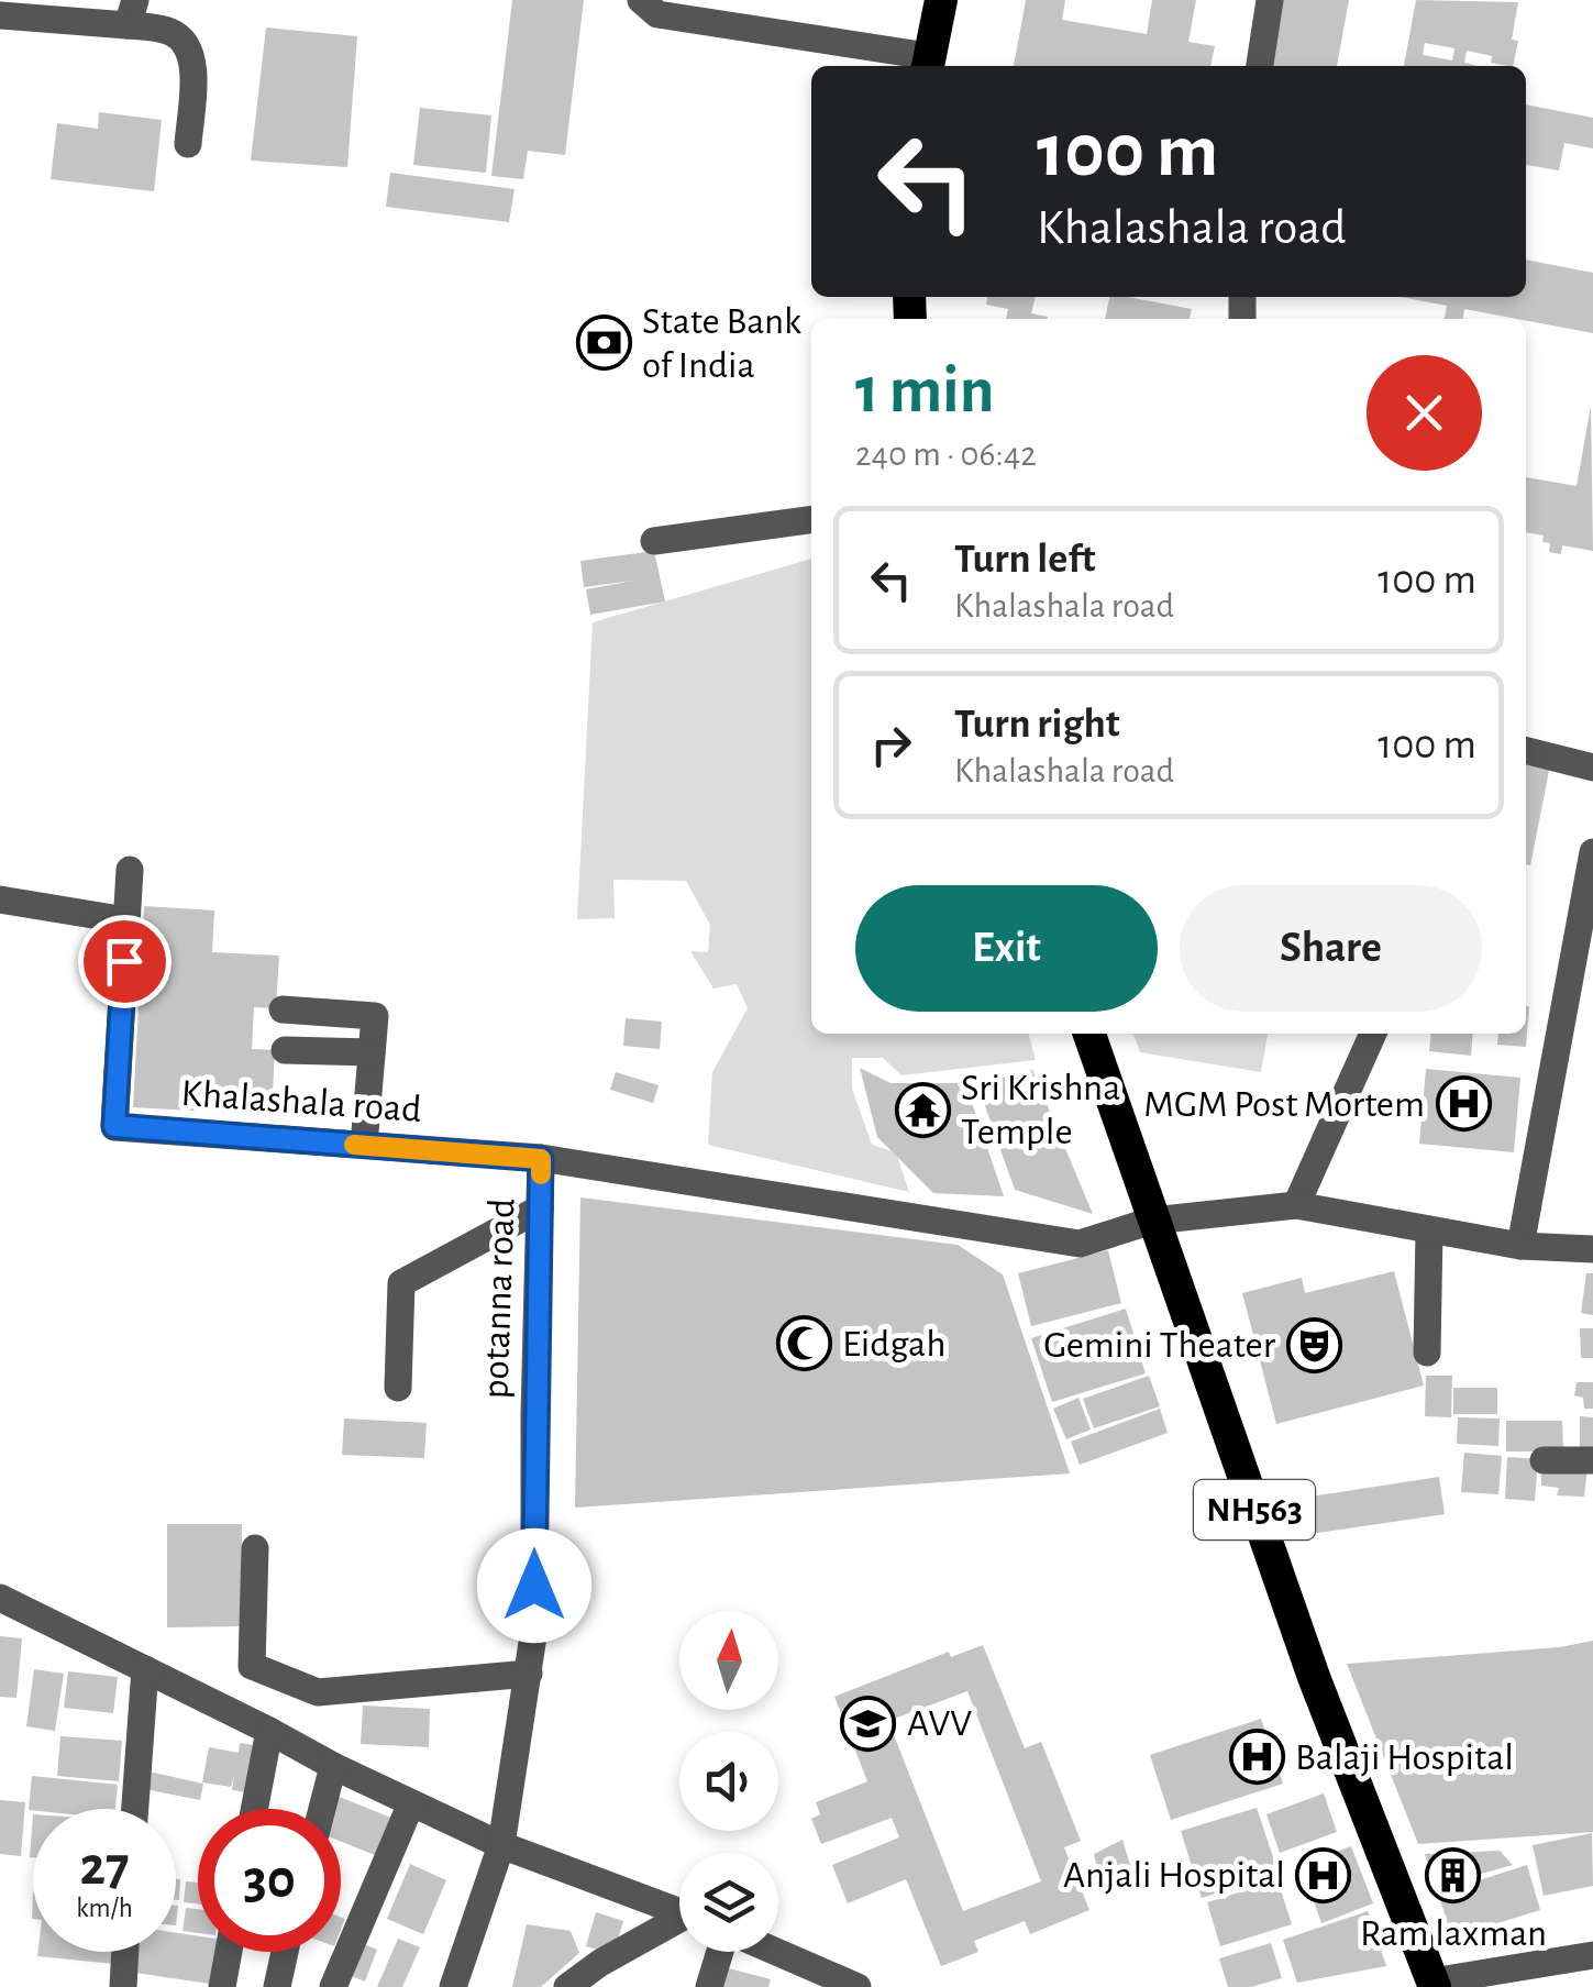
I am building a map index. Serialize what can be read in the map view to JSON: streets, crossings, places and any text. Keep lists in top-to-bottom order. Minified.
{"streets":{"highway":["NH563"],"street":["Khalashala road","potanna road"]},"crossings":[["Khalashala road","potanna road"],["potanna road","NH563"]],"places":{"bank":["State Bank of India"],"hospital":["MGM Post Mortem","Balaji Hospital","Anjali Hospital"],"temple":["Sri Krishna Temple"],"mosque":["Eidgah"],"theatre":["Gemini Theater"],"school or university":["AVV"],"building":["Ram laxman"]},"north":"top","page":{"turn":["100 m","Khalashala road"],"heading":["1 min","240 m · 06:42"],"list":[{"name":"Turn left","note":"Khalashala road","value":"100 m"},{"name":"Turn right","note":"Khalashala road","value":"100 m"}],"buttons":["Exit","Share"],"speed":"27 km/h","limit":"30"}}
